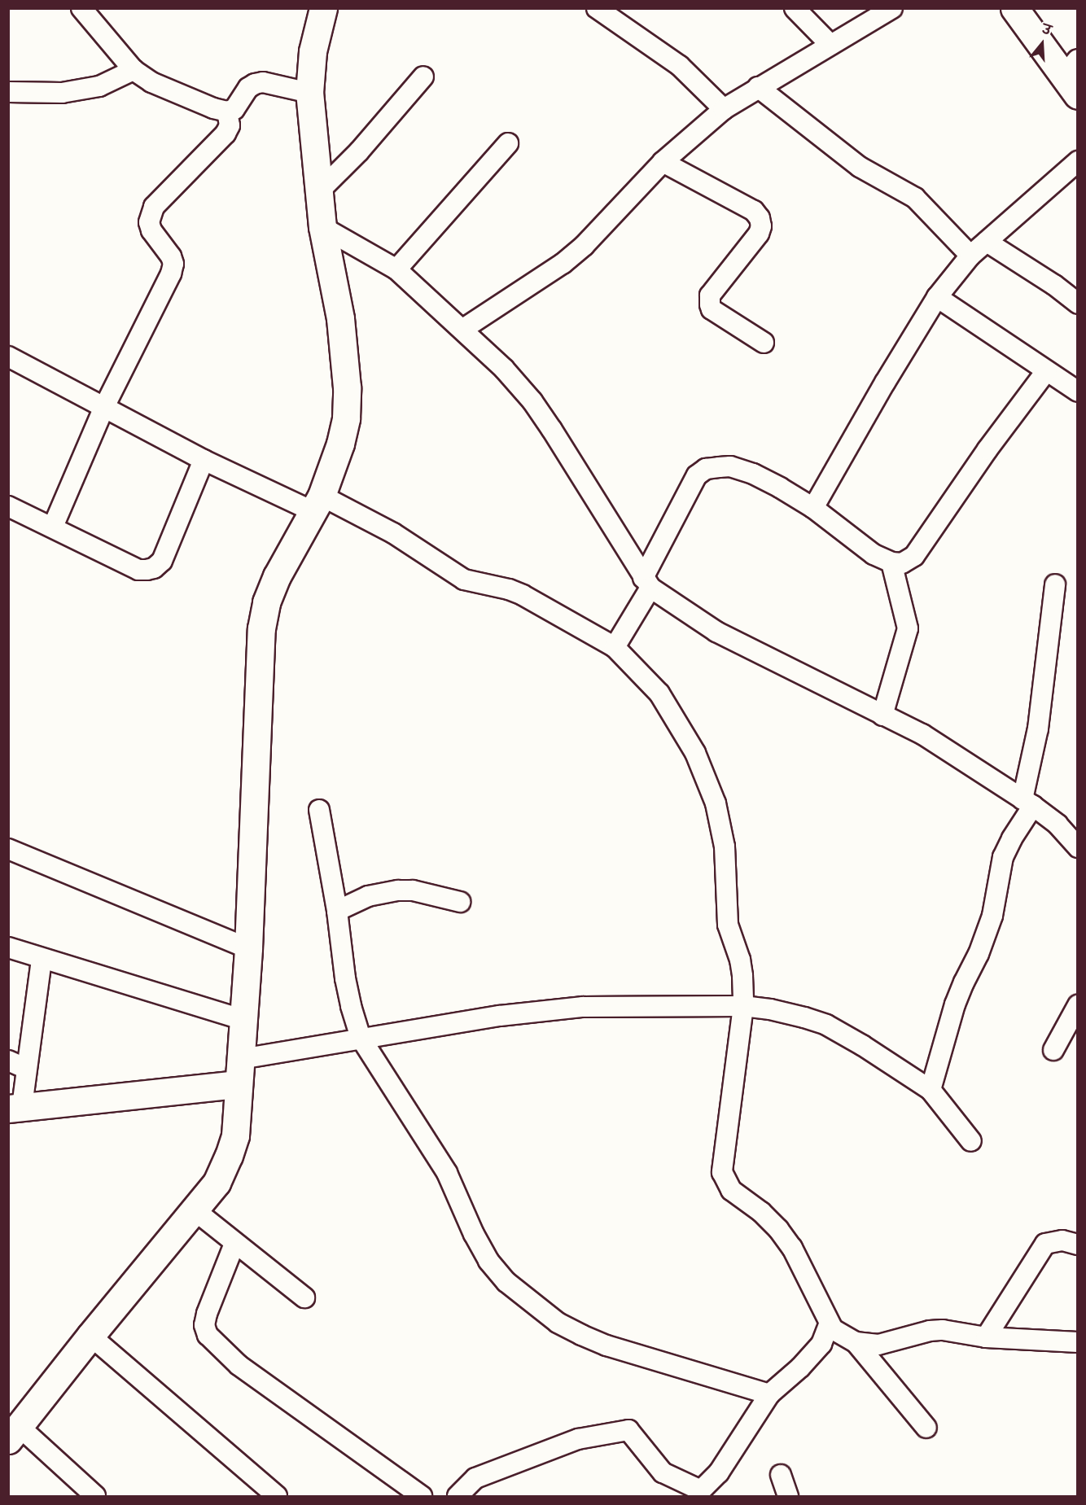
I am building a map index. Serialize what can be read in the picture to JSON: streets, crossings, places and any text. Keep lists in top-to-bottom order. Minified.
{"north":"top"}
